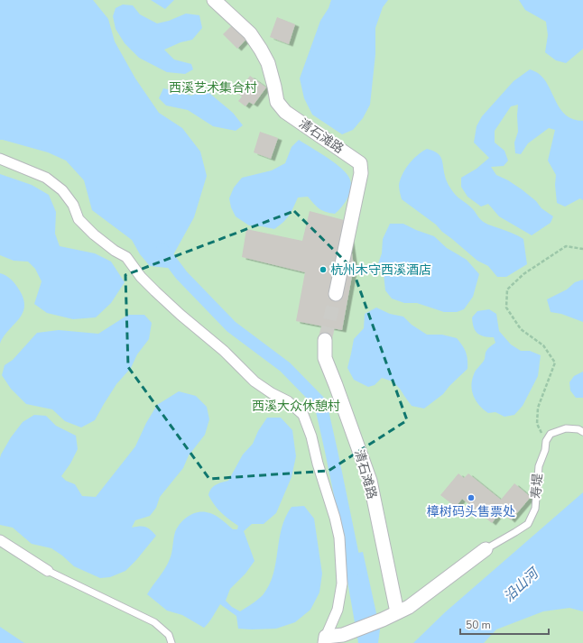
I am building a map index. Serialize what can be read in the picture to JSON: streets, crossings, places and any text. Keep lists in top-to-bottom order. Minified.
{"streets":{"street":["清石滩路"],"lane":["寿堤"]},"water":["沿山河"],"parks":["西溪艺术集合村","西溪大众休憩村"],"places":["杭州木守西溪酒店","樟树码头售票处"],"scale_bar":"50 m"}
